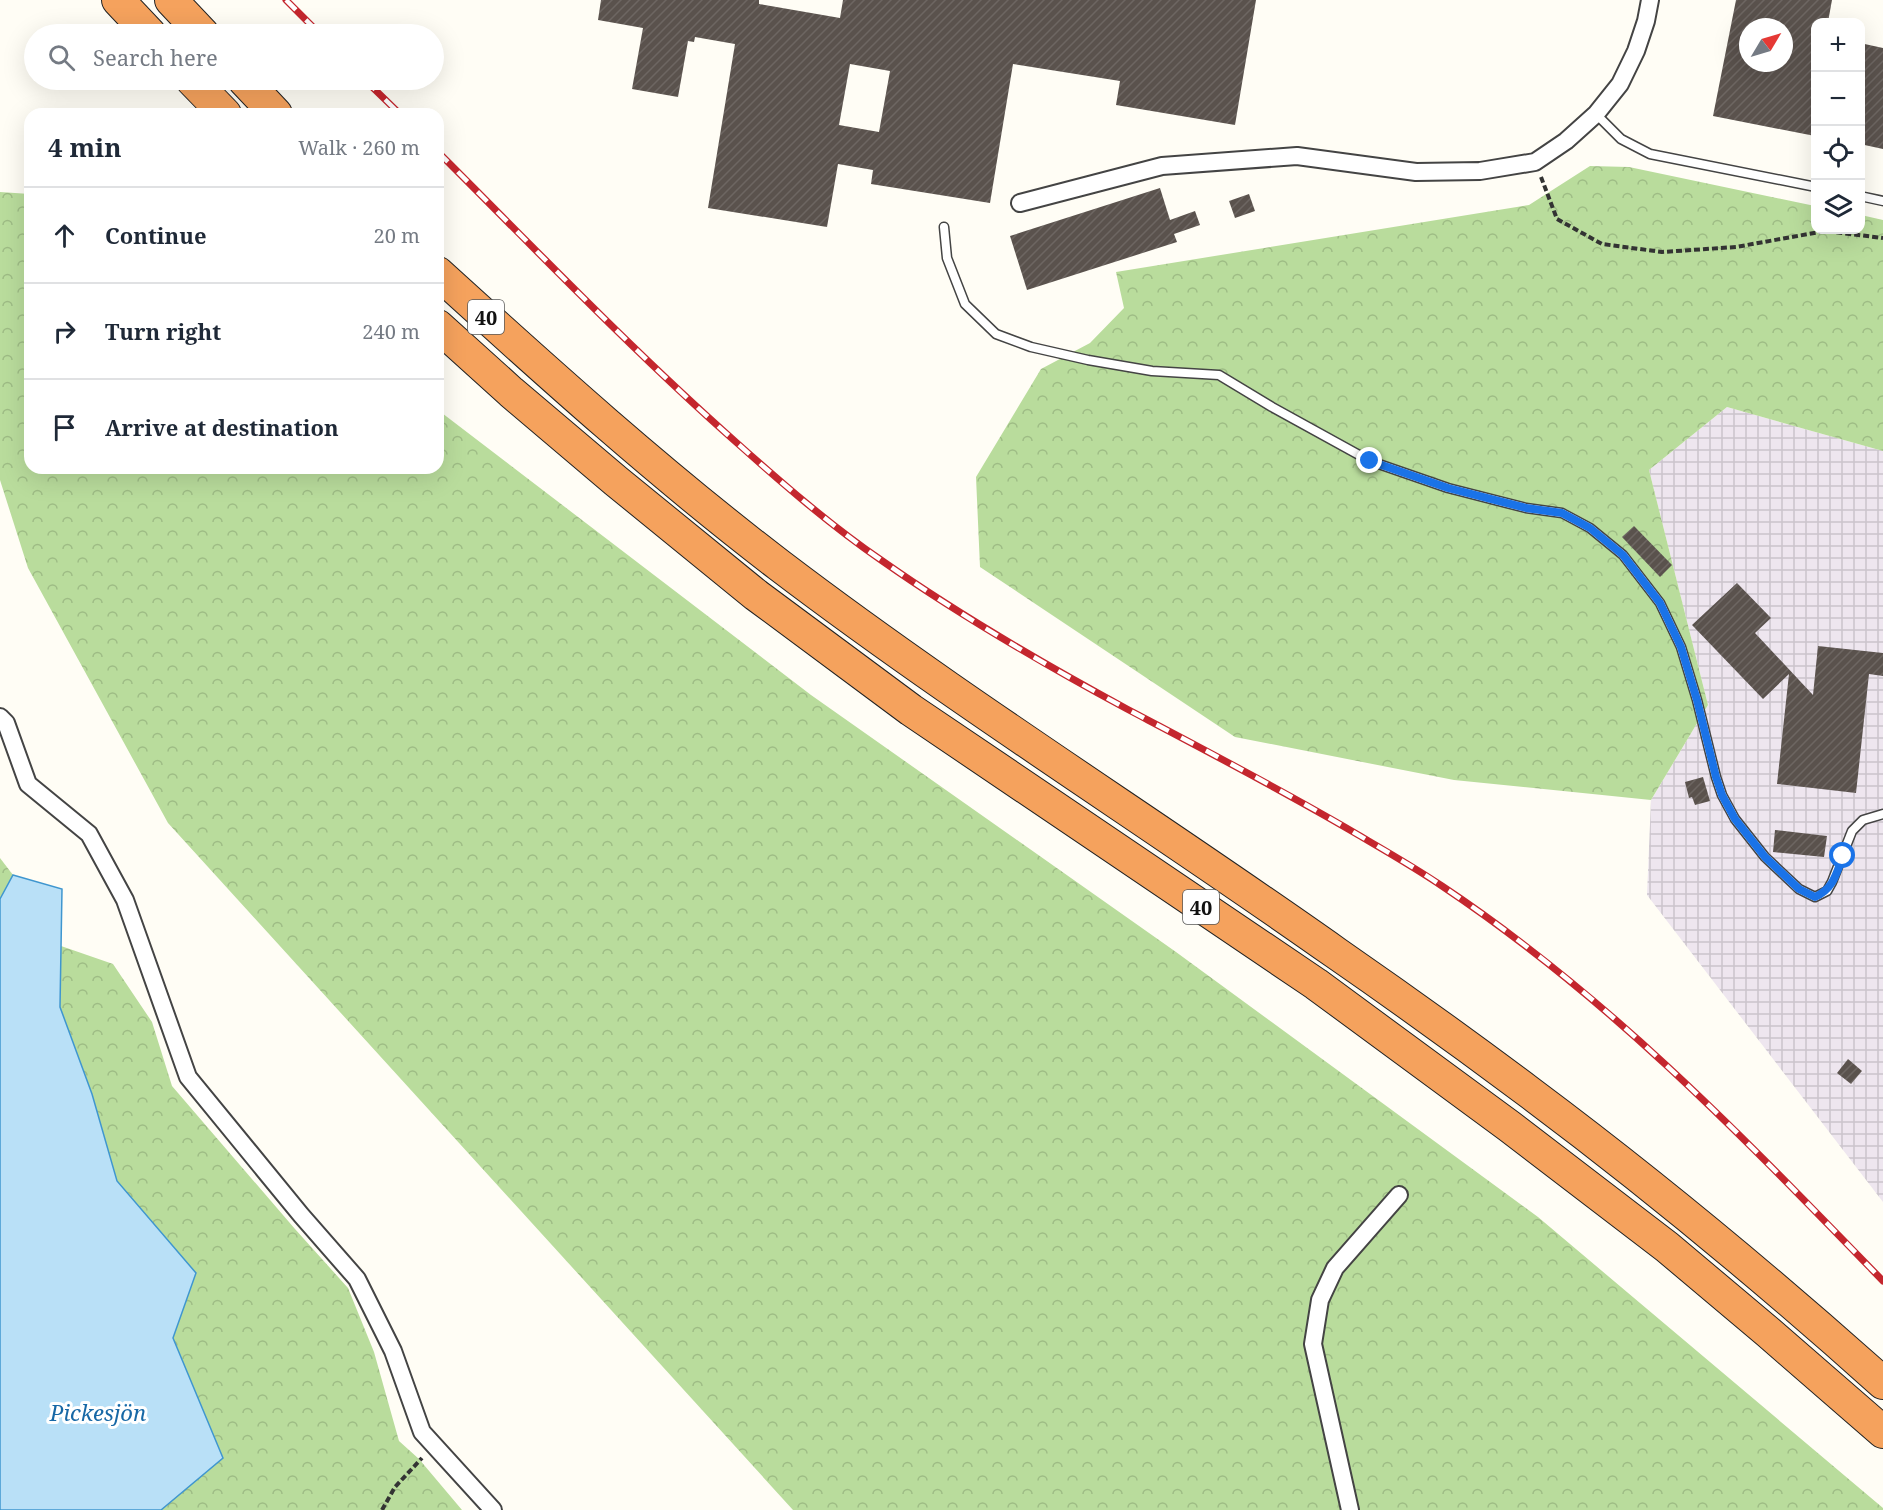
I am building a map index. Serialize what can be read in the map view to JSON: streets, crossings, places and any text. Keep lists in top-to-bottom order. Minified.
{"streets":{"highway":["40"]},"water":["Pickesjön"],"north":"top right","page":{"map_buttons":["+","−"],"search":"Search here","heading":["4 min","Walk · 260 m"],"list":[["Continue","20 m"],["Turn right","240 m"],"Arrive at destination"]}}
